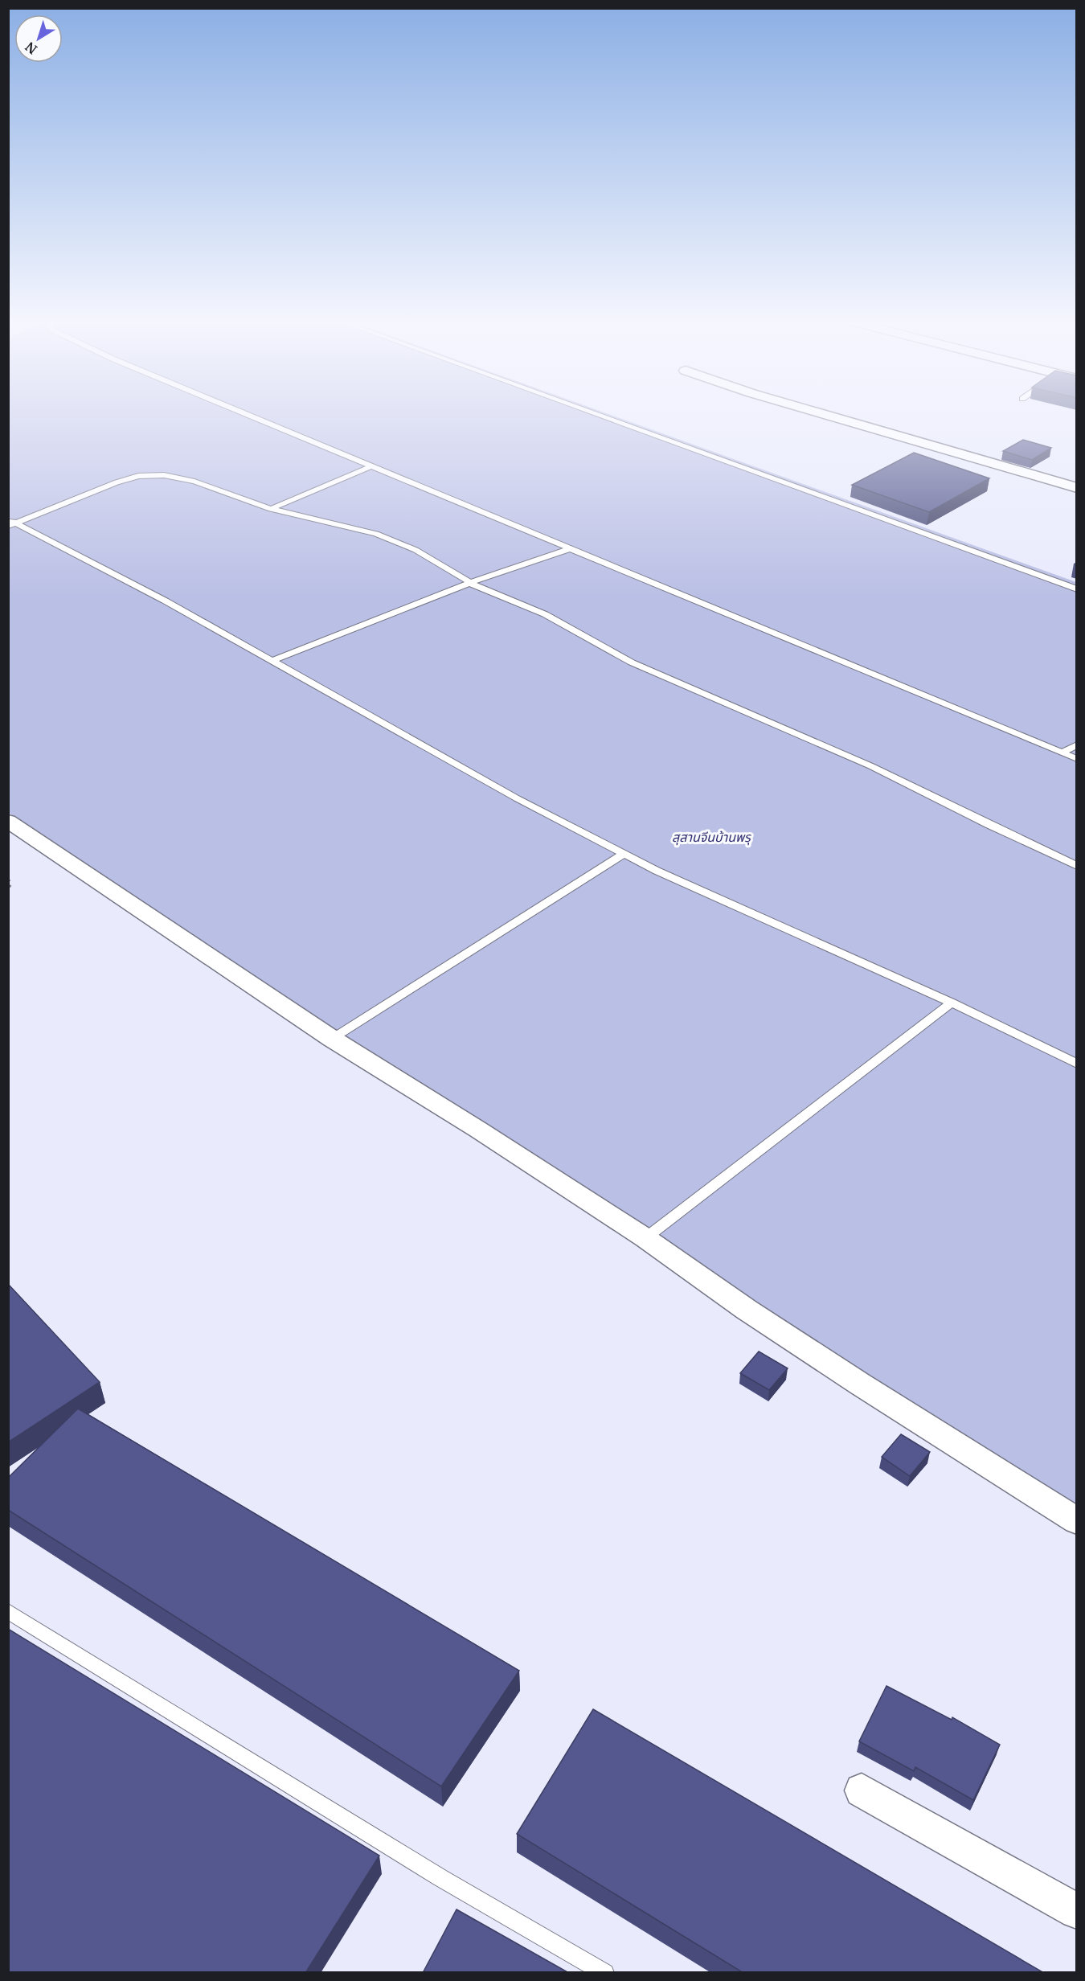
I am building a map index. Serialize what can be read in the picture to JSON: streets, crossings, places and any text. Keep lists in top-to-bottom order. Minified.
{"parks":["สุสานจีนบ้านพรุ"],"north":"bottom left"}
